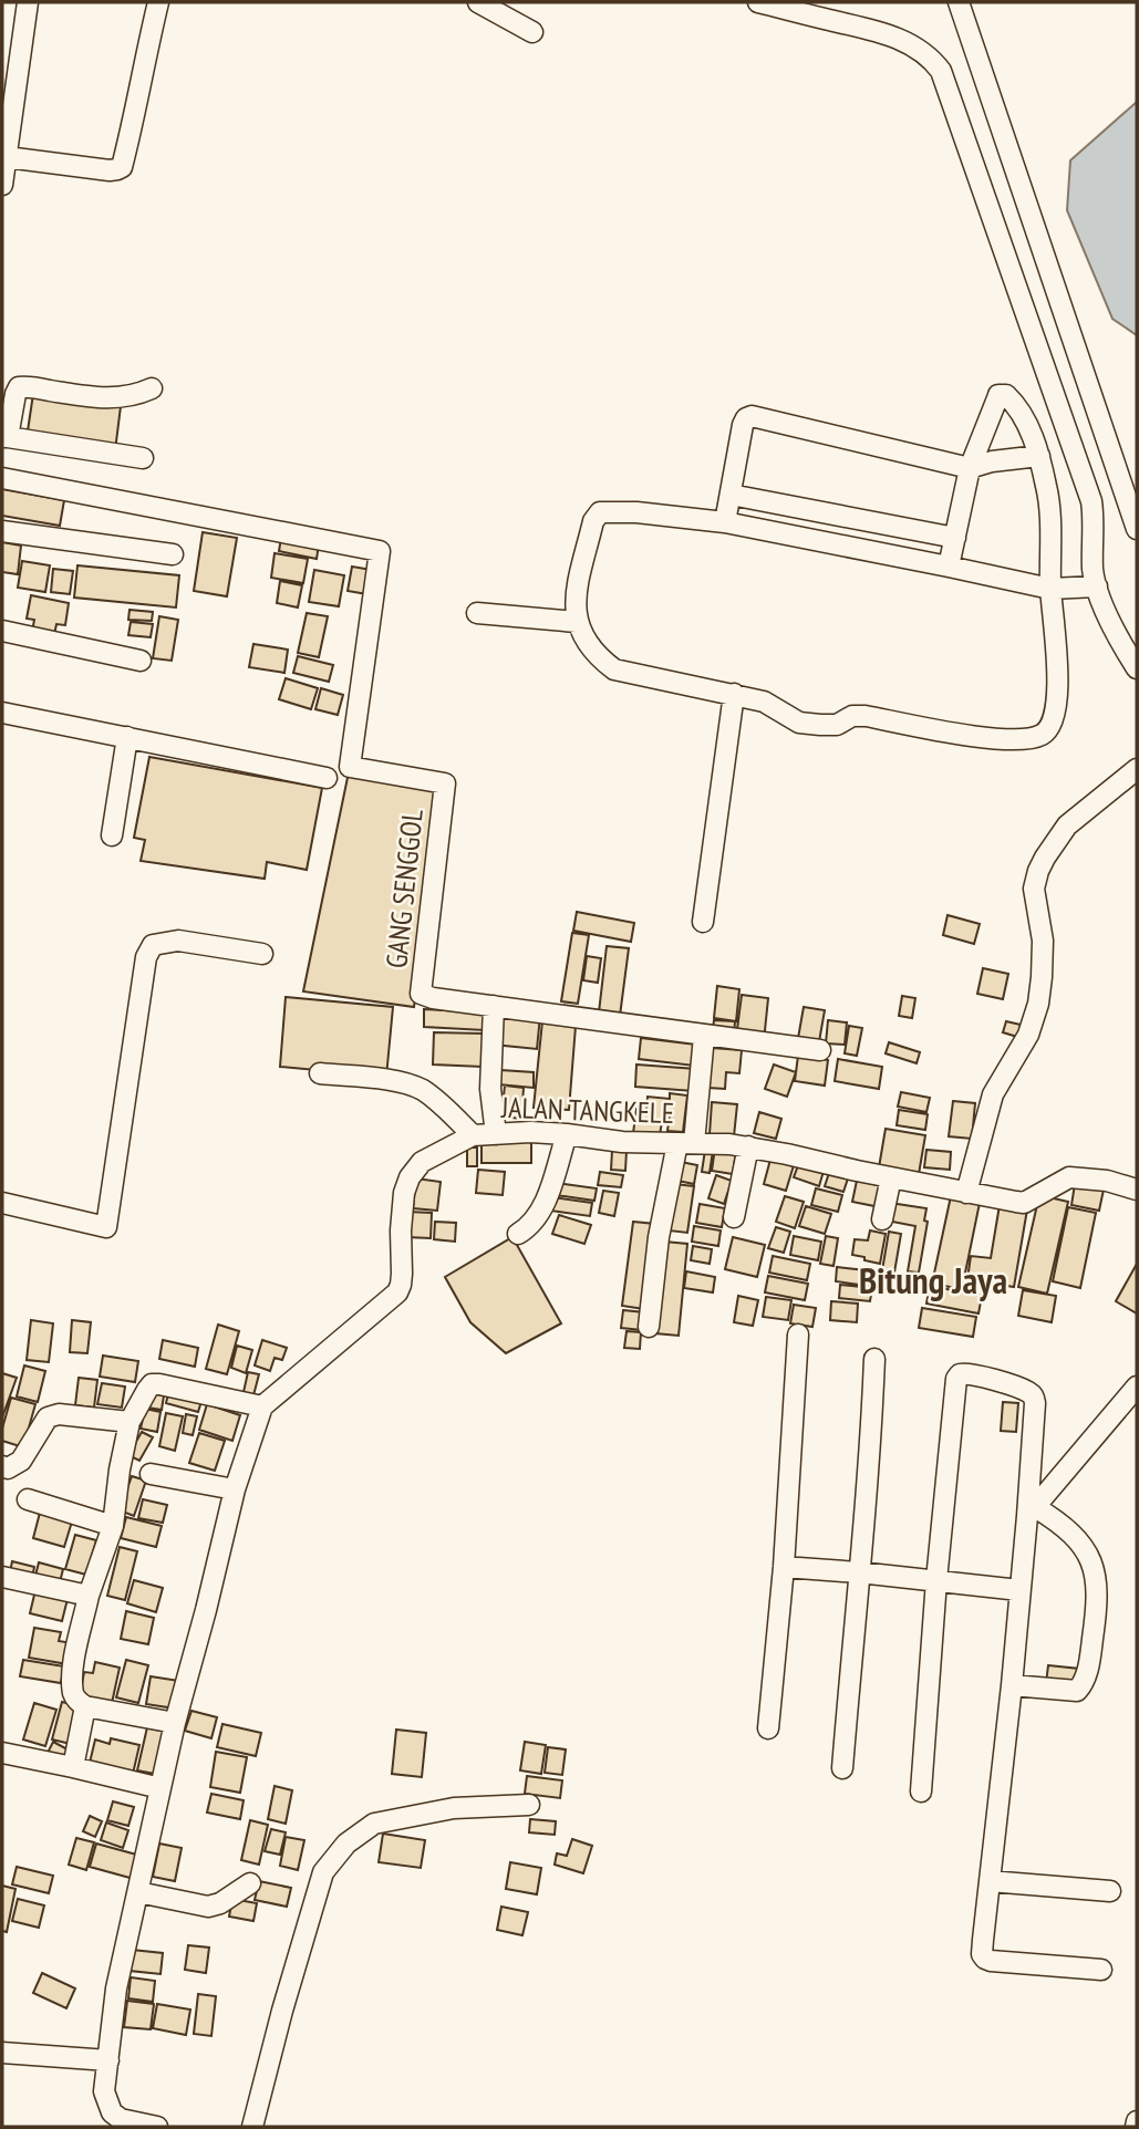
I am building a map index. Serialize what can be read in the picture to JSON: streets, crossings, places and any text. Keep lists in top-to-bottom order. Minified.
{"streets":{"street":["GANG SENGGOL","JALAN TANGKELE"]},"districts":["Bitung Jaya"]}
